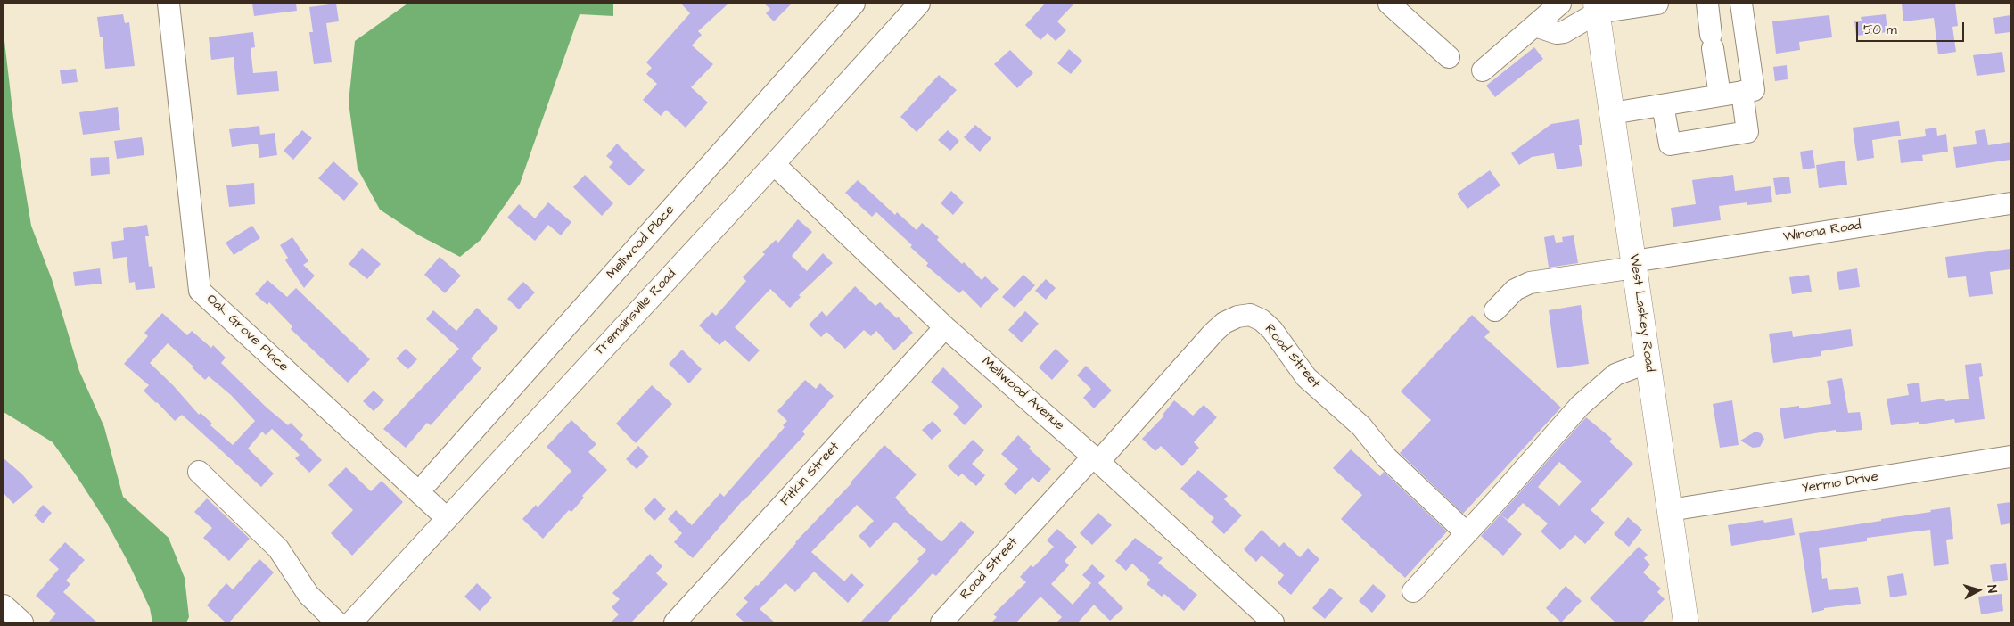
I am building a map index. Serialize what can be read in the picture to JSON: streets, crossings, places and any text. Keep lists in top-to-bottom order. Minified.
{"streets":{"main road":["West Laskey Road"],"street":["Winona Road","Mellwood Place","Tremainsville Road","Oak Grove Place","Rood Street","Mellwood Avenue","Fitkin Street","Yermo Drive"]},"crossings":[["Winona Road","West Laskey Road"],["Tremainsville Road","Oak Grove Place"],["Tremainsville Road","Mellwood Avenue"],["West Laskey Road","Yermo Drive"],["Rood Street","Mellwood Avenue"],["Mellwood Avenue","Fitkin Street"]],"scale_bar":"50 m","north":"right"}
